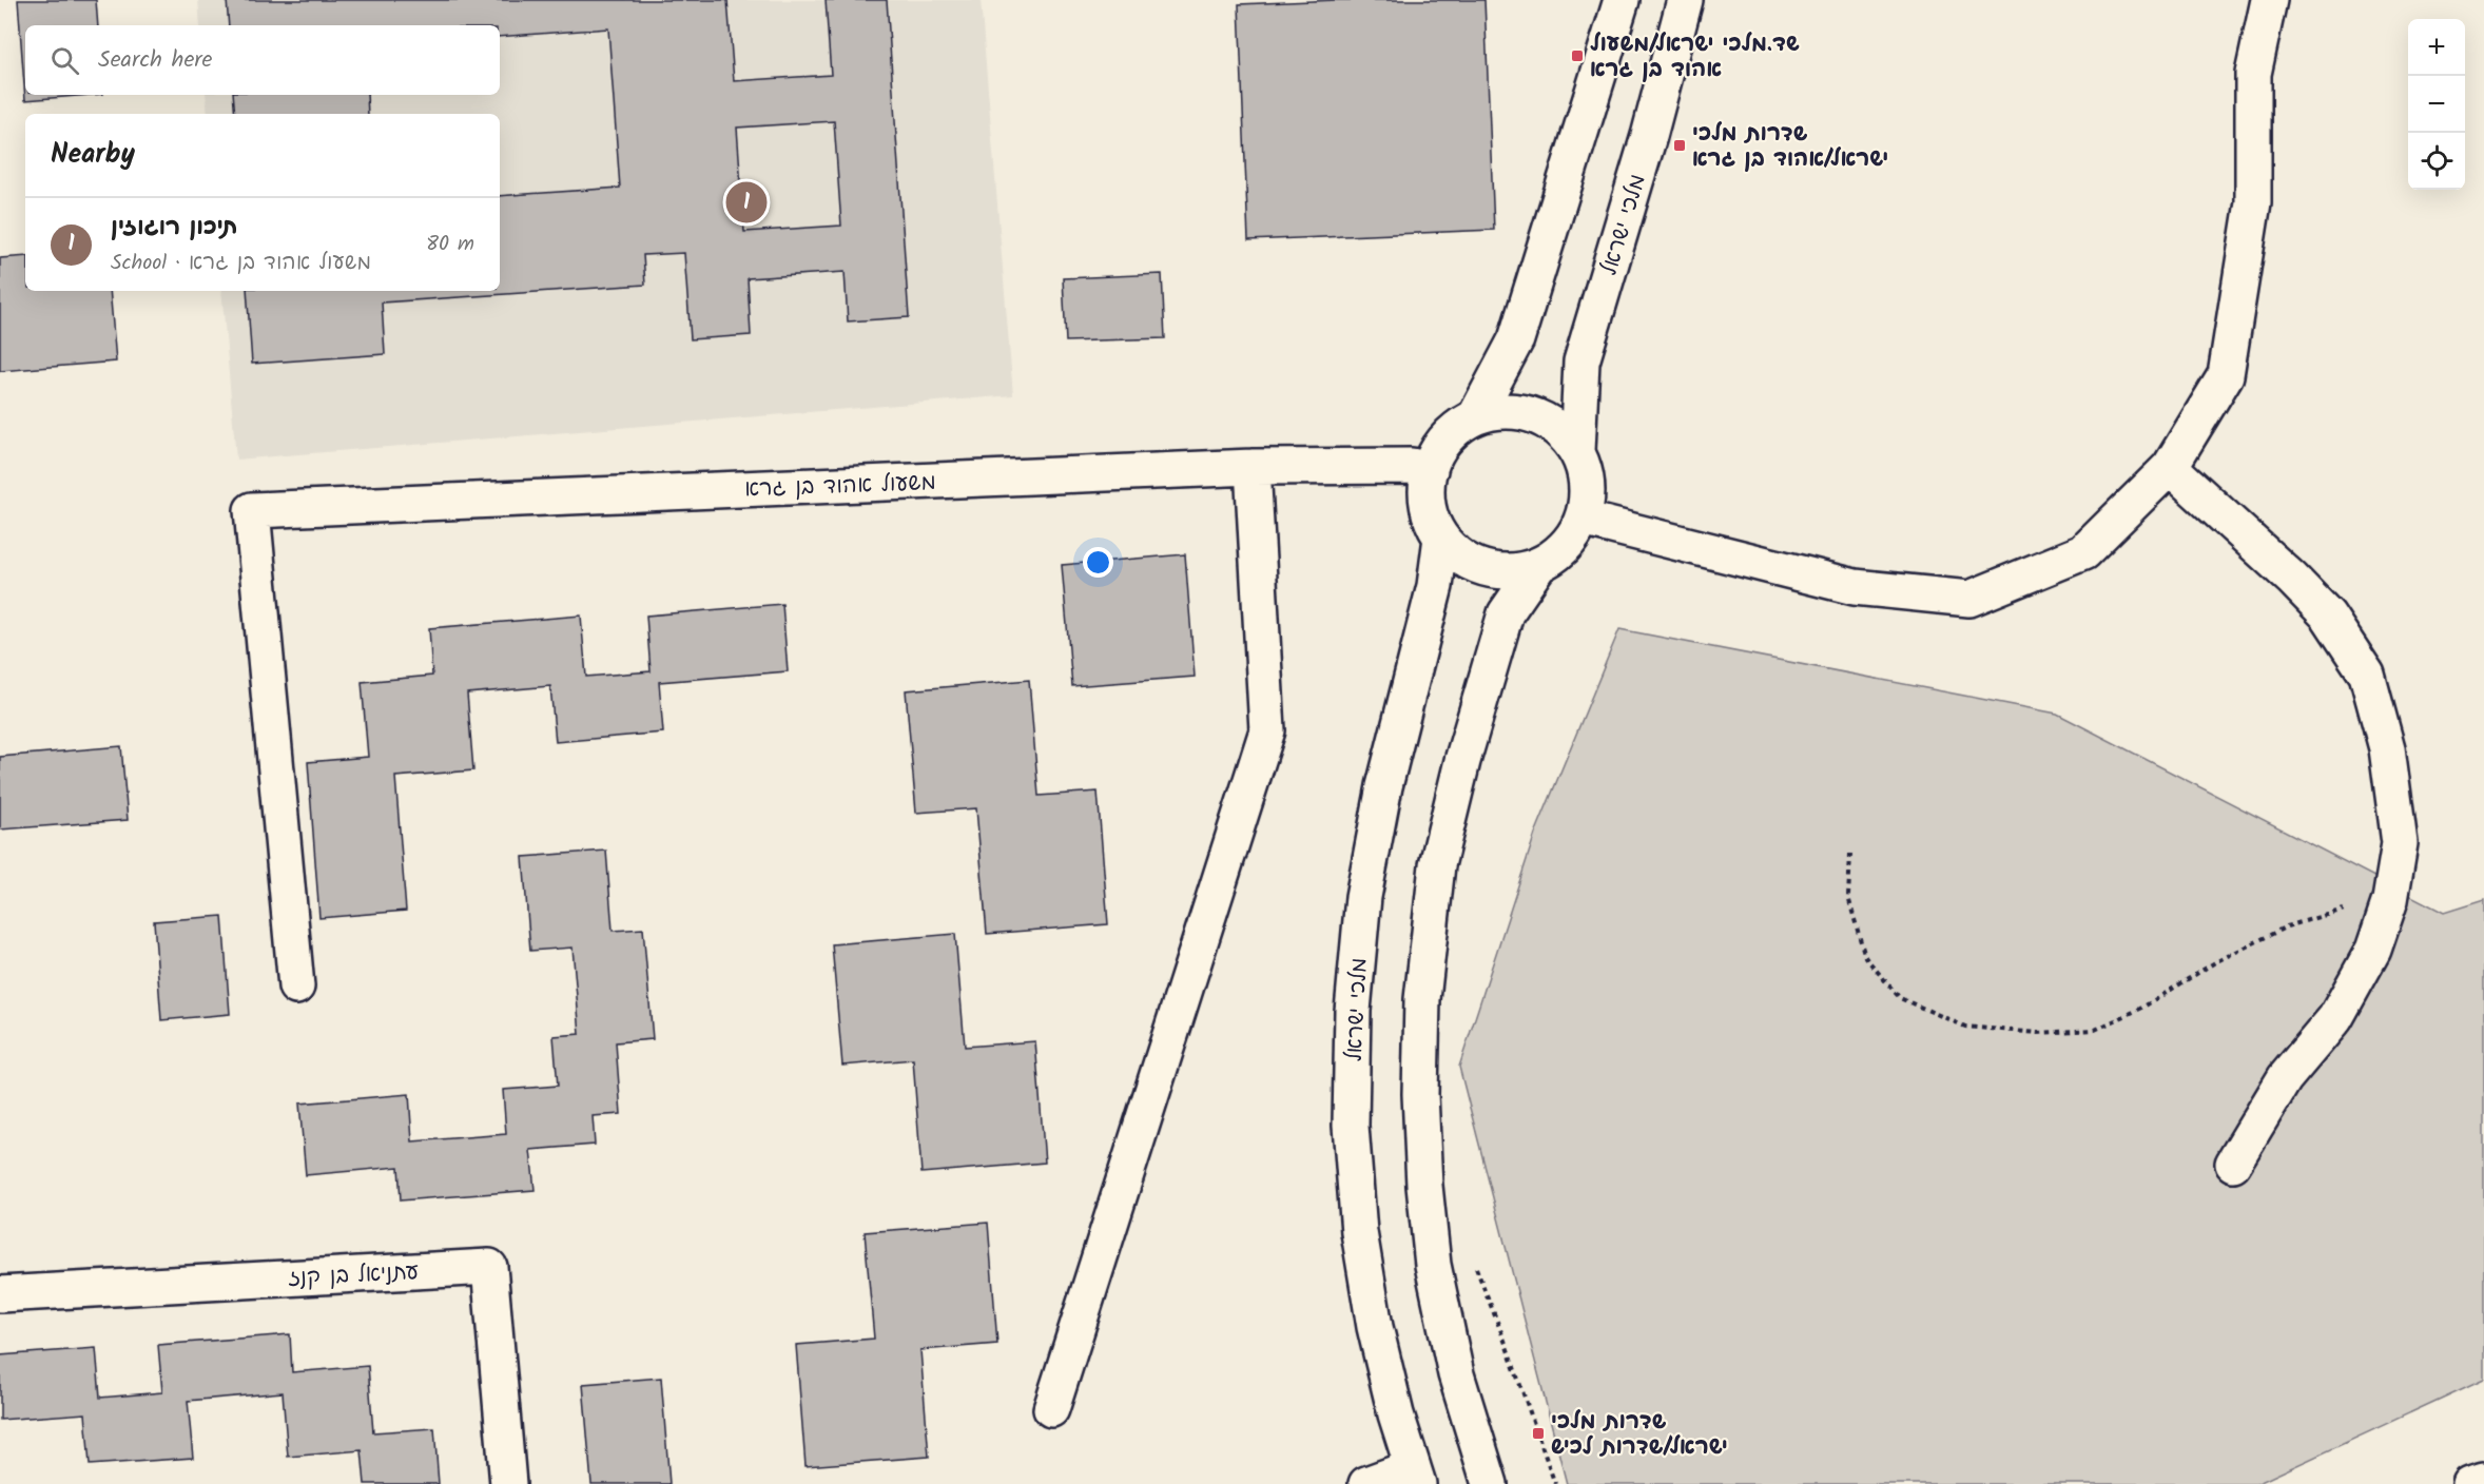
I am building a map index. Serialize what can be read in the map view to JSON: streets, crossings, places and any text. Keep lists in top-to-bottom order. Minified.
{"streets":{"street":["מלכי ישראל","משעול אהוד בן גרא","עתניאל בן קנז"]},"crossings":[["מלכי ישראל","משעול אהוד בן גרא"]],"places":{"transit":["שד.מלכי ישראל/משעול אהוד בן גרא","שדרות מלכי ישראל/אהוד בן גרא","שדרות מלכי ישראל/שדרות לכיש"]},"page":{"map_buttons":["+","−"],"search":"Search here","heading":"Nearby","pins":"1","list":[{"mark":"1","name":"תיכון רוגוזין","note":"School · משעול אהוד בן גרא","value":"80 m"}]}}
